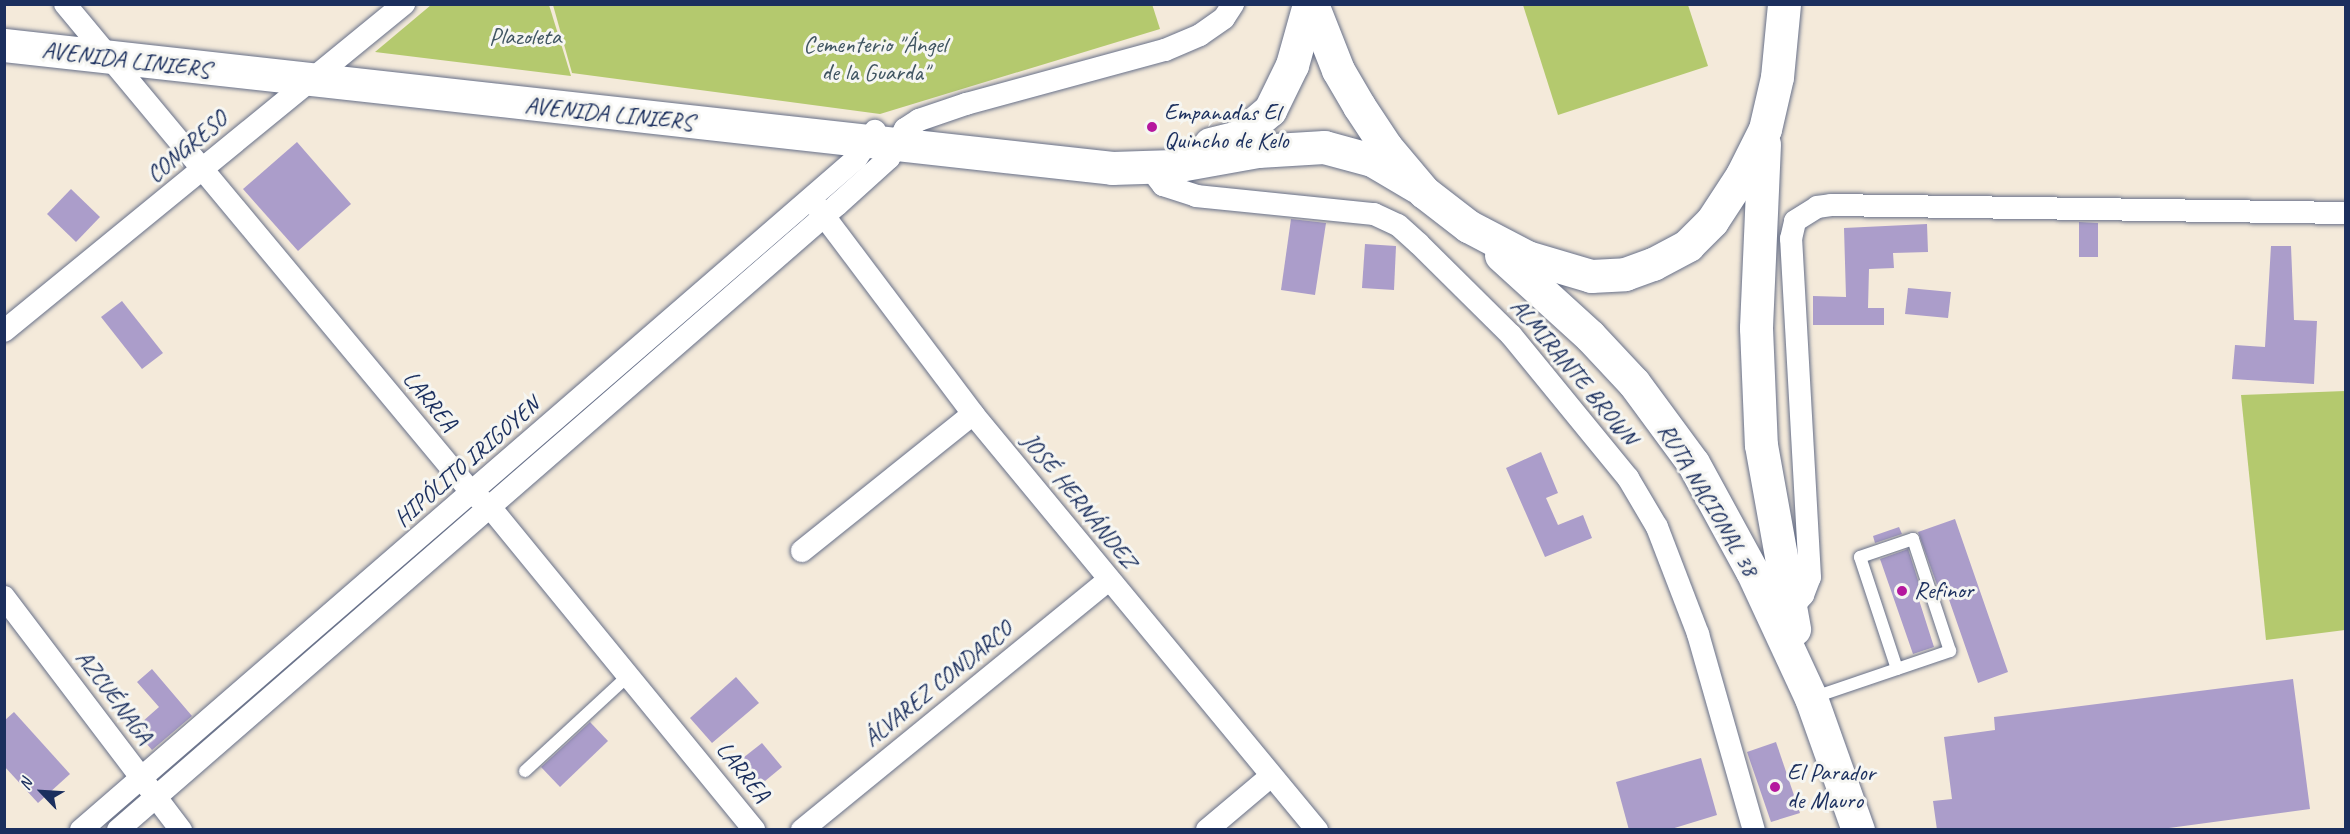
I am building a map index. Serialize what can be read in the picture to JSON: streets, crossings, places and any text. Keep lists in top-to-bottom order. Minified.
{"streets":{"main road":["AVENIDA LINIERS","RUTA NACIONAL 38"],"street":["CONGRESO","ALMIRANTE BROWN","LARREA","HIPÓLITO IRIGOYEN","JOSÉ HERNÁNDEZ","ÁLVAREZ CONDARCO","AZCUÉNAGA"]},"crossings":[["AVENIDA LINIERS","CONGRESO"],["AVENIDA LINIERS","ALMIRANTE BROWN"],["AVENIDA LINIERS","LARREA"],["AVENIDA LINIERS","HIPÓLITO IRIGOYEN"],["CONGRESO","LARREA"],["LARREA","HIPÓLITO IRIGOYEN"],["HIPÓLITO IRIGOYEN","JOSÉ HERNÁNDEZ"],["HIPÓLITO IRIGOYEN","AZCUÉNAGA"],["JOSÉ HERNÁNDEZ","ÁLVAREZ CONDARCO"]],"parks":["Plazoleta","Cementerio \"Ángel de la Guarda\""],"places":["Empanadas El Quincho de Kelo","Refinor","El Parador de Mauro"],"north":"top left"}
